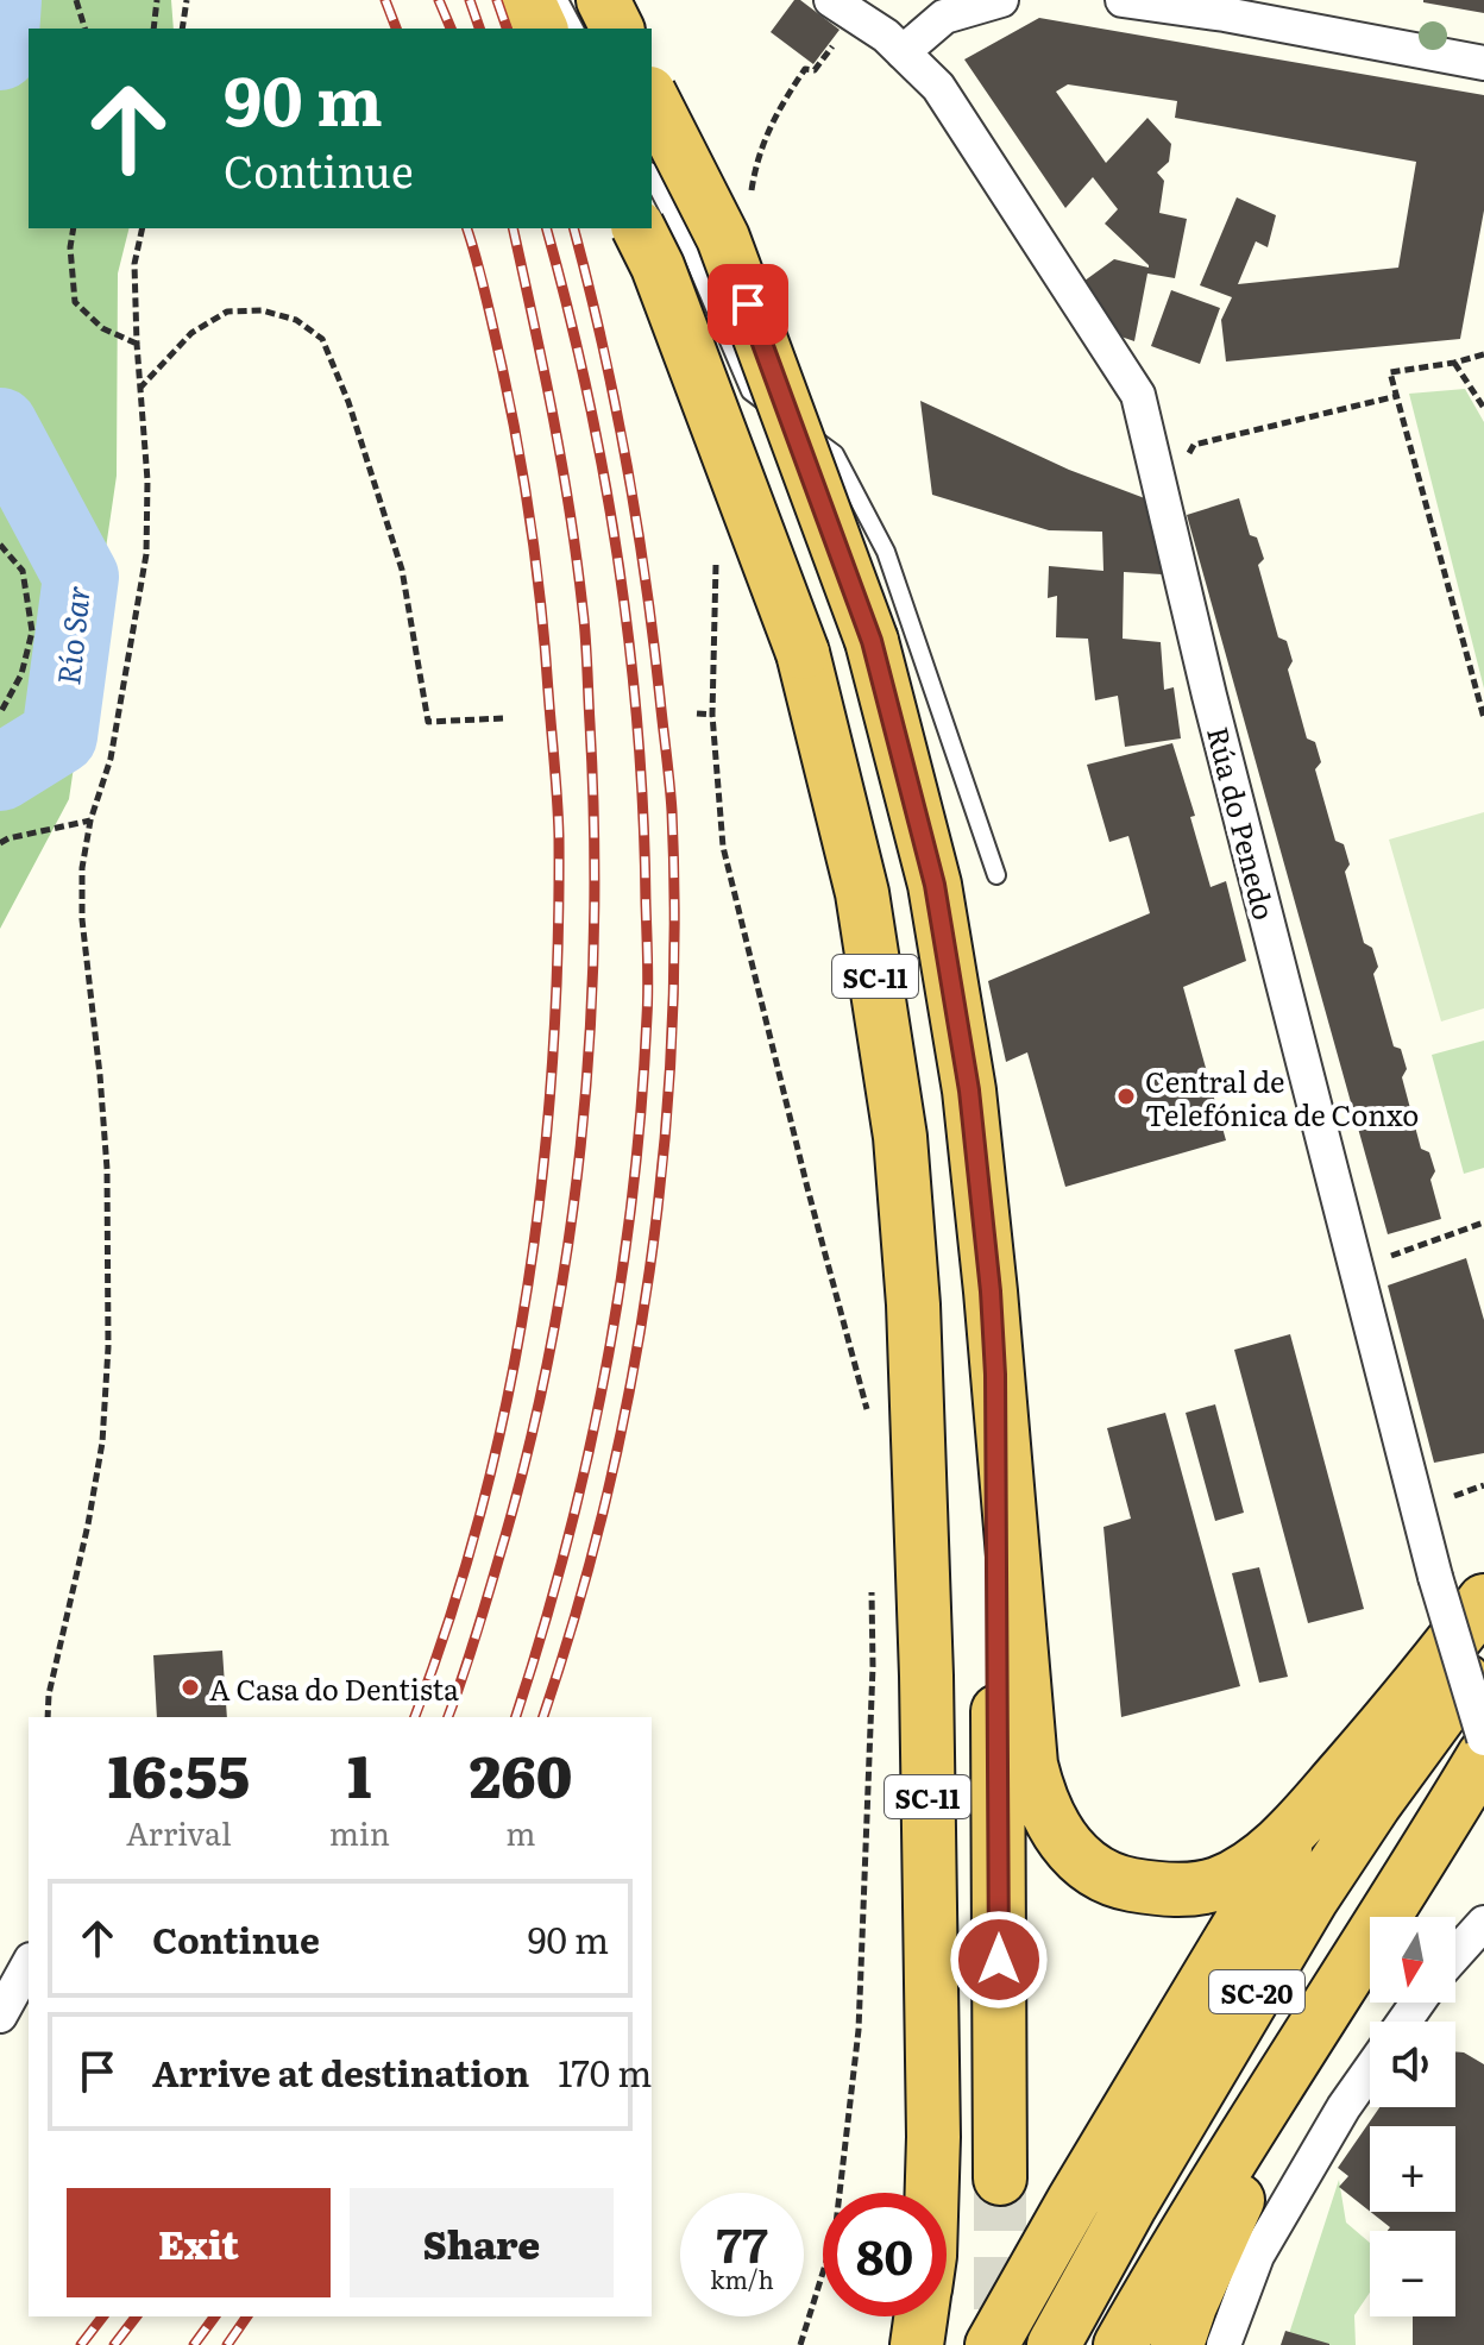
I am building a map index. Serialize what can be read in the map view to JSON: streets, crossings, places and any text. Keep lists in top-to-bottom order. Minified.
{"streets":{"highway":["SC-11","SC-20"],"street":["Rúa do Penedo"]},"water":["Río Sar"],"places":["Central de Telefónica de Conxo","A Casa do Dentista"],"north":"bottom","page":{"turn":["90 m","Continue"],"eta":["16:55","Arrival","1","min","260","m"],"list":[{"name":"Continue","value":"90 m"},{"name":"Arrive at destination","value":"170 m"}],"map_buttons":["+","−"],"buttons":["Exit","Share"],"speed":"77 km/h","limit":"80"}}
